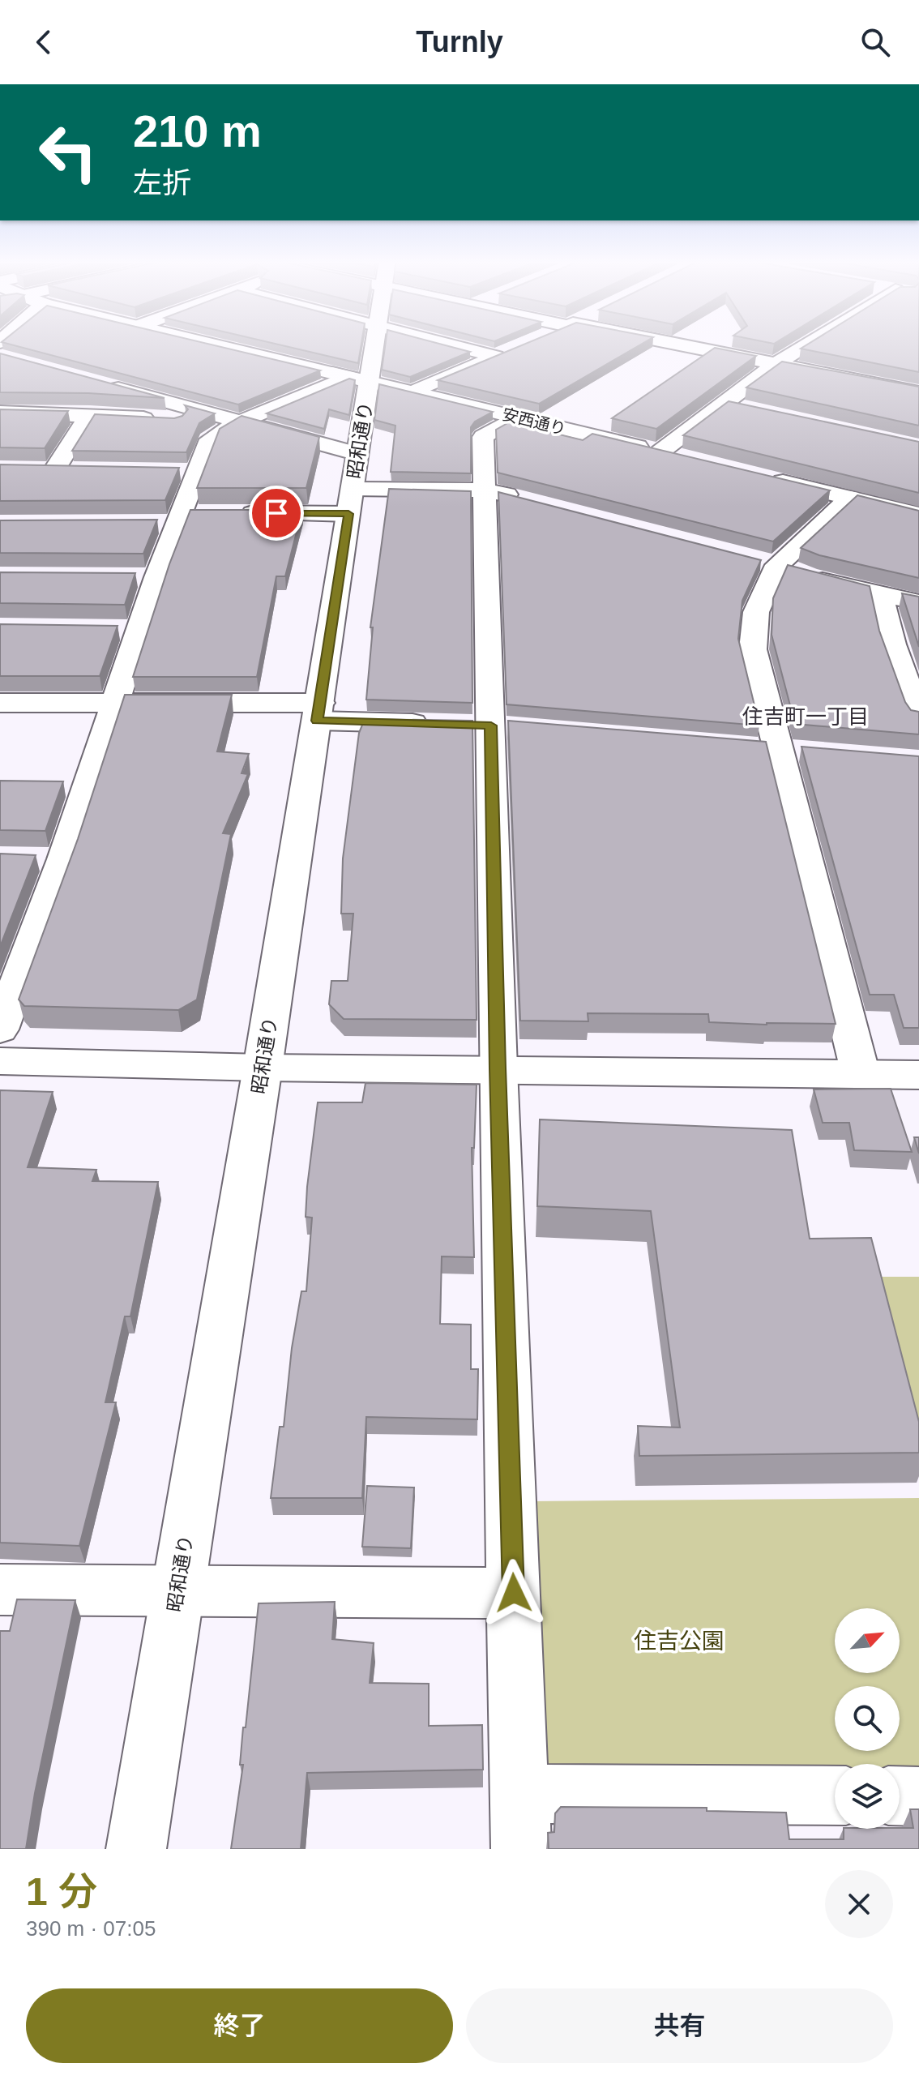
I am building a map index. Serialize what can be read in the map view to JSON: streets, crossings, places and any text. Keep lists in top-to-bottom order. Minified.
{"streets":{"main road":["安西通り","昭和通り"]},"crossings":[["安西通り","昭和通り"]],"districts":["住吉町一丁目"],"parks":["住吉公園"],"north":"top right","page":{"header":"Turnly","turn":["210 m","左折"],"heading":["1 分","390 m · 07:05"],"buttons":["終了","共有"]}}
